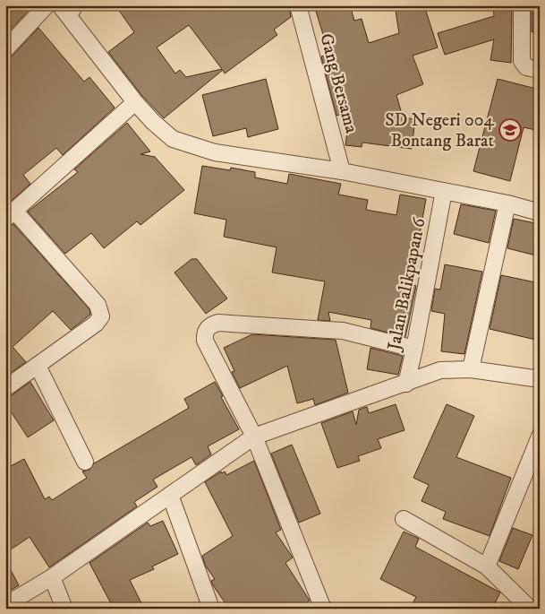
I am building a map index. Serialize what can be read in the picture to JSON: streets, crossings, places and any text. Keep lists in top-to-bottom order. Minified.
{"streets":{"street":["Gang Bersama","Jalan Balikpapan 6"]},"places":{"school or university":["SD Negeri 004 Bontang Barat"]}}
